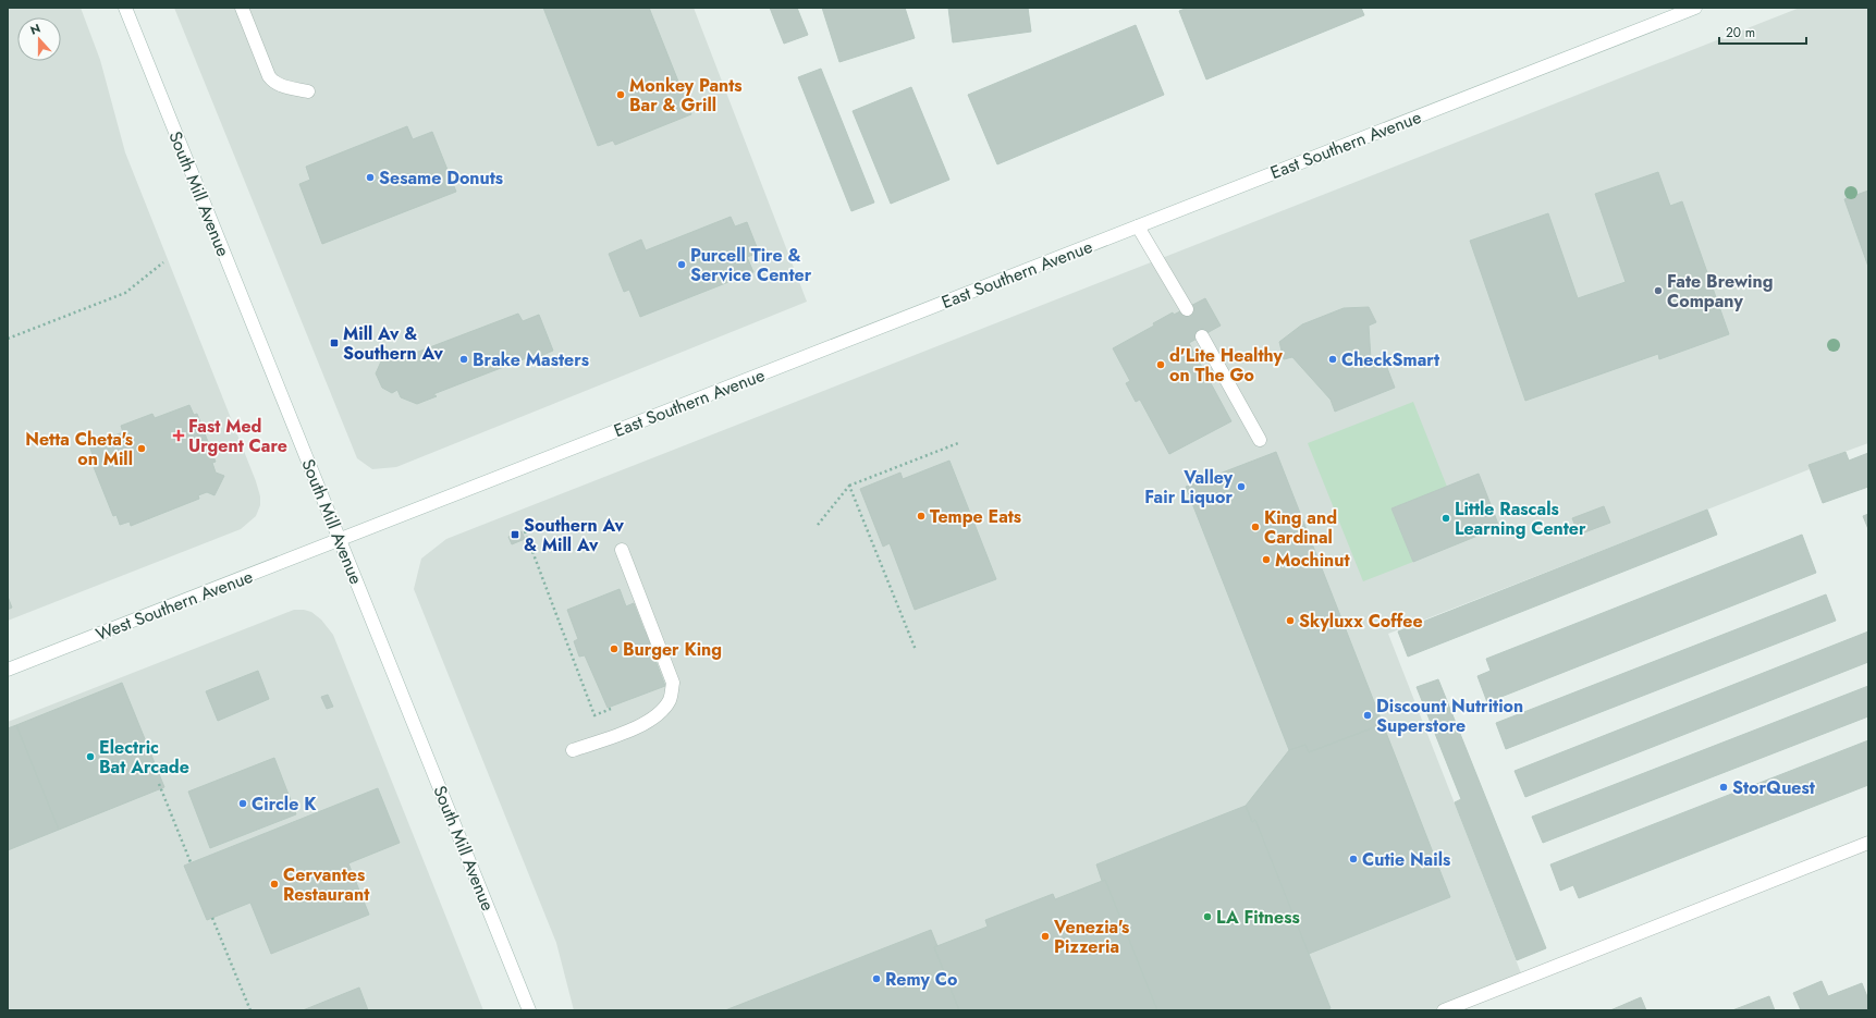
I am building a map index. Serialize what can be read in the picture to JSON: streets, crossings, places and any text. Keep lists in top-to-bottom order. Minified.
{"streets":{"main road":["East Southern Avenue","South Mill Avenue","West Southern Avenue"]},"crossings":[["East Southern Avenue","South Mill Avenue"],["East Southern Avenue","West Southern Avenue"],["South Mill Avenue","West Southern Avenue"]],"places":{"other":["Monkey Pants Bar & Grill","Sesame Donuts","Purcell Tire & Service Center","Fate Brewing Company","Brake Masters","CheckSmart","d'Lite Healthy on The Go","Netta Cheta's on Mill","Valley Fair Liquor","Tempe Eats","Little Rascals Learning Center","King and Cardinal","Mochinut","Skyluxx Coffee","Burger King","Discount Nutrition Superstore","Electric Bat Arcade","StorQuest","Circle K","Cutie Nails","Cervantes Restaurant","LA Fitness","Venezia's Pizzeria","Remy Co"],"transit":["Mill Av & Southern Av","Southern Av & Mill Av"],"health":["Fast Med Urgent Care"]},"scale_bar":"20 m","north":"top"}
